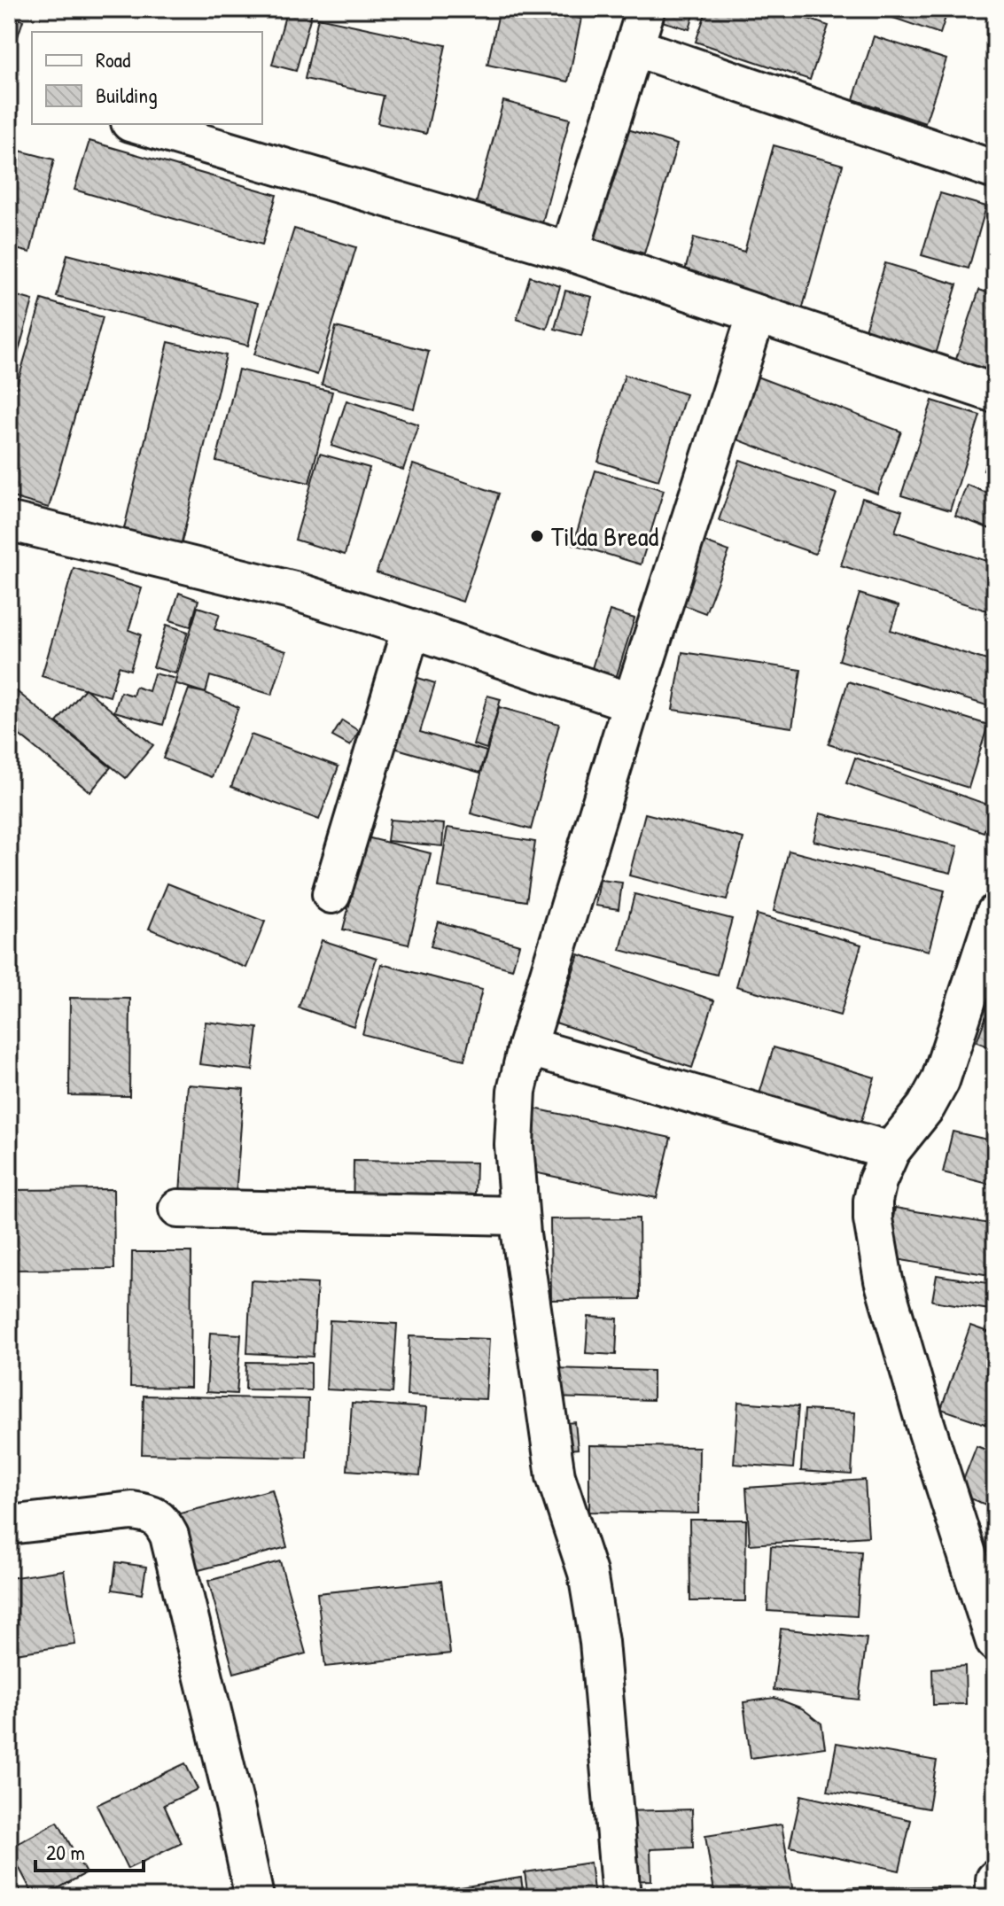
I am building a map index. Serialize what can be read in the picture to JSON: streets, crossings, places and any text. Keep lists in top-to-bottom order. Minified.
{"places":["Tilda Bread"],"legend":["Road","Building"],"scale_bar":"20 m"}
